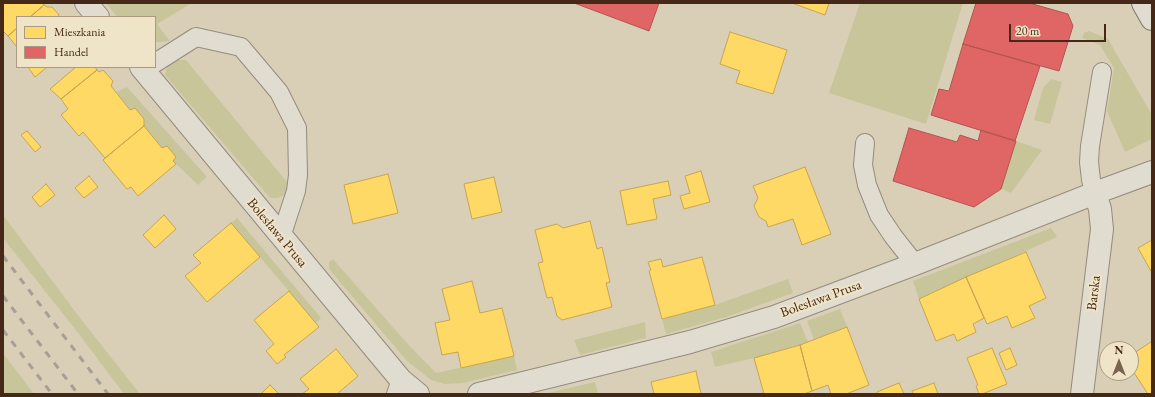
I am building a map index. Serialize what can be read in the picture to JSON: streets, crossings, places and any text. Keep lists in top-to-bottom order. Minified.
{"streets":{"street":["Bolesława Prusa","Barska"]},"crossings":[["Bolesława Prusa","Barska"]],"legend":["Mieszkania","Handel"],"scale_bar":"20 m","north":"top"}
